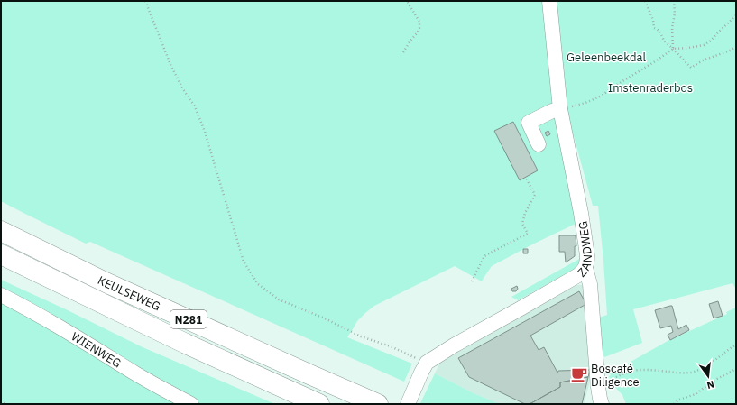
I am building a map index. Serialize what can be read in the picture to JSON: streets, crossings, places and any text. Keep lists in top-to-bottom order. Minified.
{"streets":{"highway":["KEULSEWEG","N281"],"street":["ZANDWEG","WIENWEG"]},"crossings":[["KEULSEWEG","N281"]],"parks":["Geleenbeekdal","Imstenraderbos"],"places":{"cafe":["Boscafé Diligence"]},"north":"bottom"}
